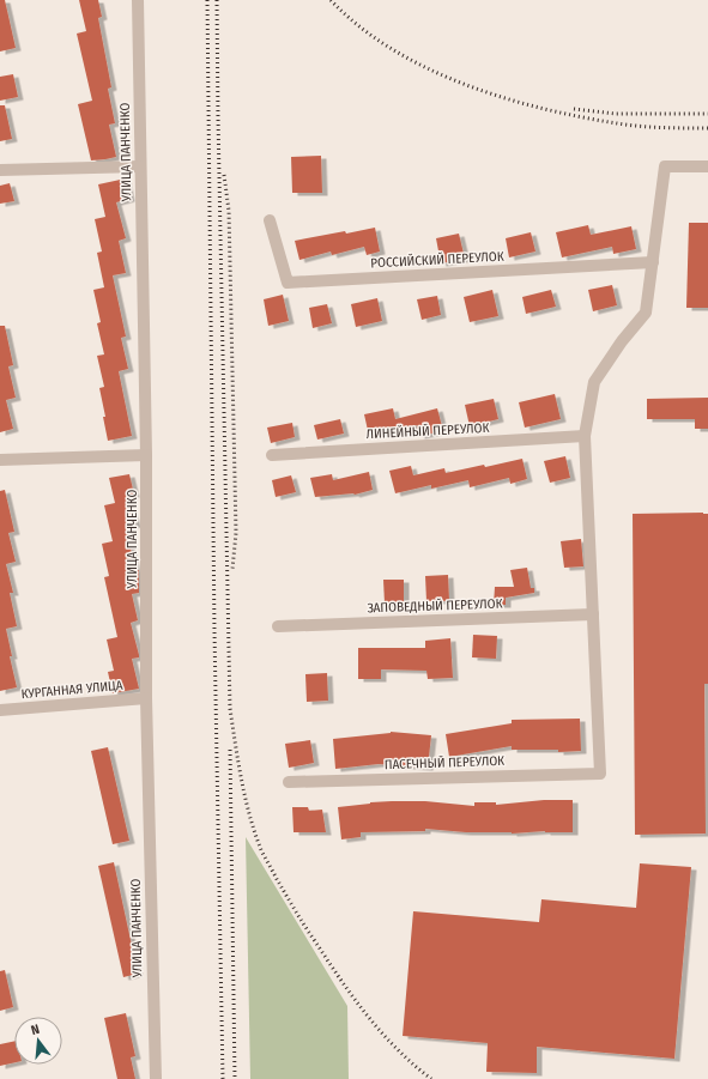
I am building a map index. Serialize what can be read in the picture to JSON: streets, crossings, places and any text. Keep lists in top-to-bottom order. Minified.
{"streets":{"street":["УЛИЦА ПАНЧЕНКО","РОССИЙСКИЙ ПЕРЕУЛОК","ЛИНЕЙНЫЙ ПЕРЕУЛОК","ЗАПОВЕДНЫЙ ПЕРЕУЛОК","КУРГАННАЯ УЛИЦА","ПАСЕЧНЫЙ ПЕРЕУЛОК"]},"crossings":[["УЛИЦА ПАНЧЕНКО","КУРГАННАЯ УЛИЦА"],["ЗАПОВЕДНЫЙ ПЕРЕУЛОК","ПАСЕЧНЫЙ ПЕРЕУЛОК"]],"north":"top"}
